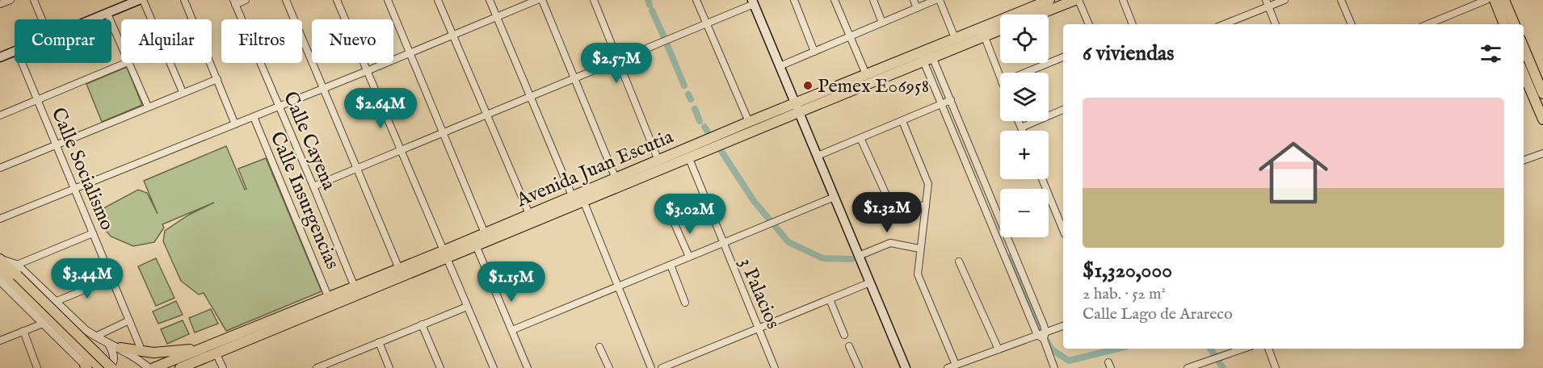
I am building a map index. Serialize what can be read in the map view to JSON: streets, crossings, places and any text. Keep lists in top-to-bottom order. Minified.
{"streets":{"main road":["Avenida Juan Escutia"],"street":["Calle Cayena","Calle Socialismo","Calle Insurgencias","3 Palacios"]},"crossings":[["Calle Cayena","Avenida Juan Escutia"],["Avenida Juan Escutia","Calle Insurgencias"],["Avenida Juan Escutia","3 Palacios"]],"places":["Pemex E06958"],"page":{"map_buttons":["+","−"],"chip":["Comprar","Alquilar","Filtros","Nuevo"],"heading":"6 viviendas","price":["$2.57M","$2.64M","$1.32M","$3.02M","$3.44M","$1.15M"],"list":[{"name":"$1,320,000","note":"2 hab. · 52 m² · Calle Lago de Arareco"}]}}
